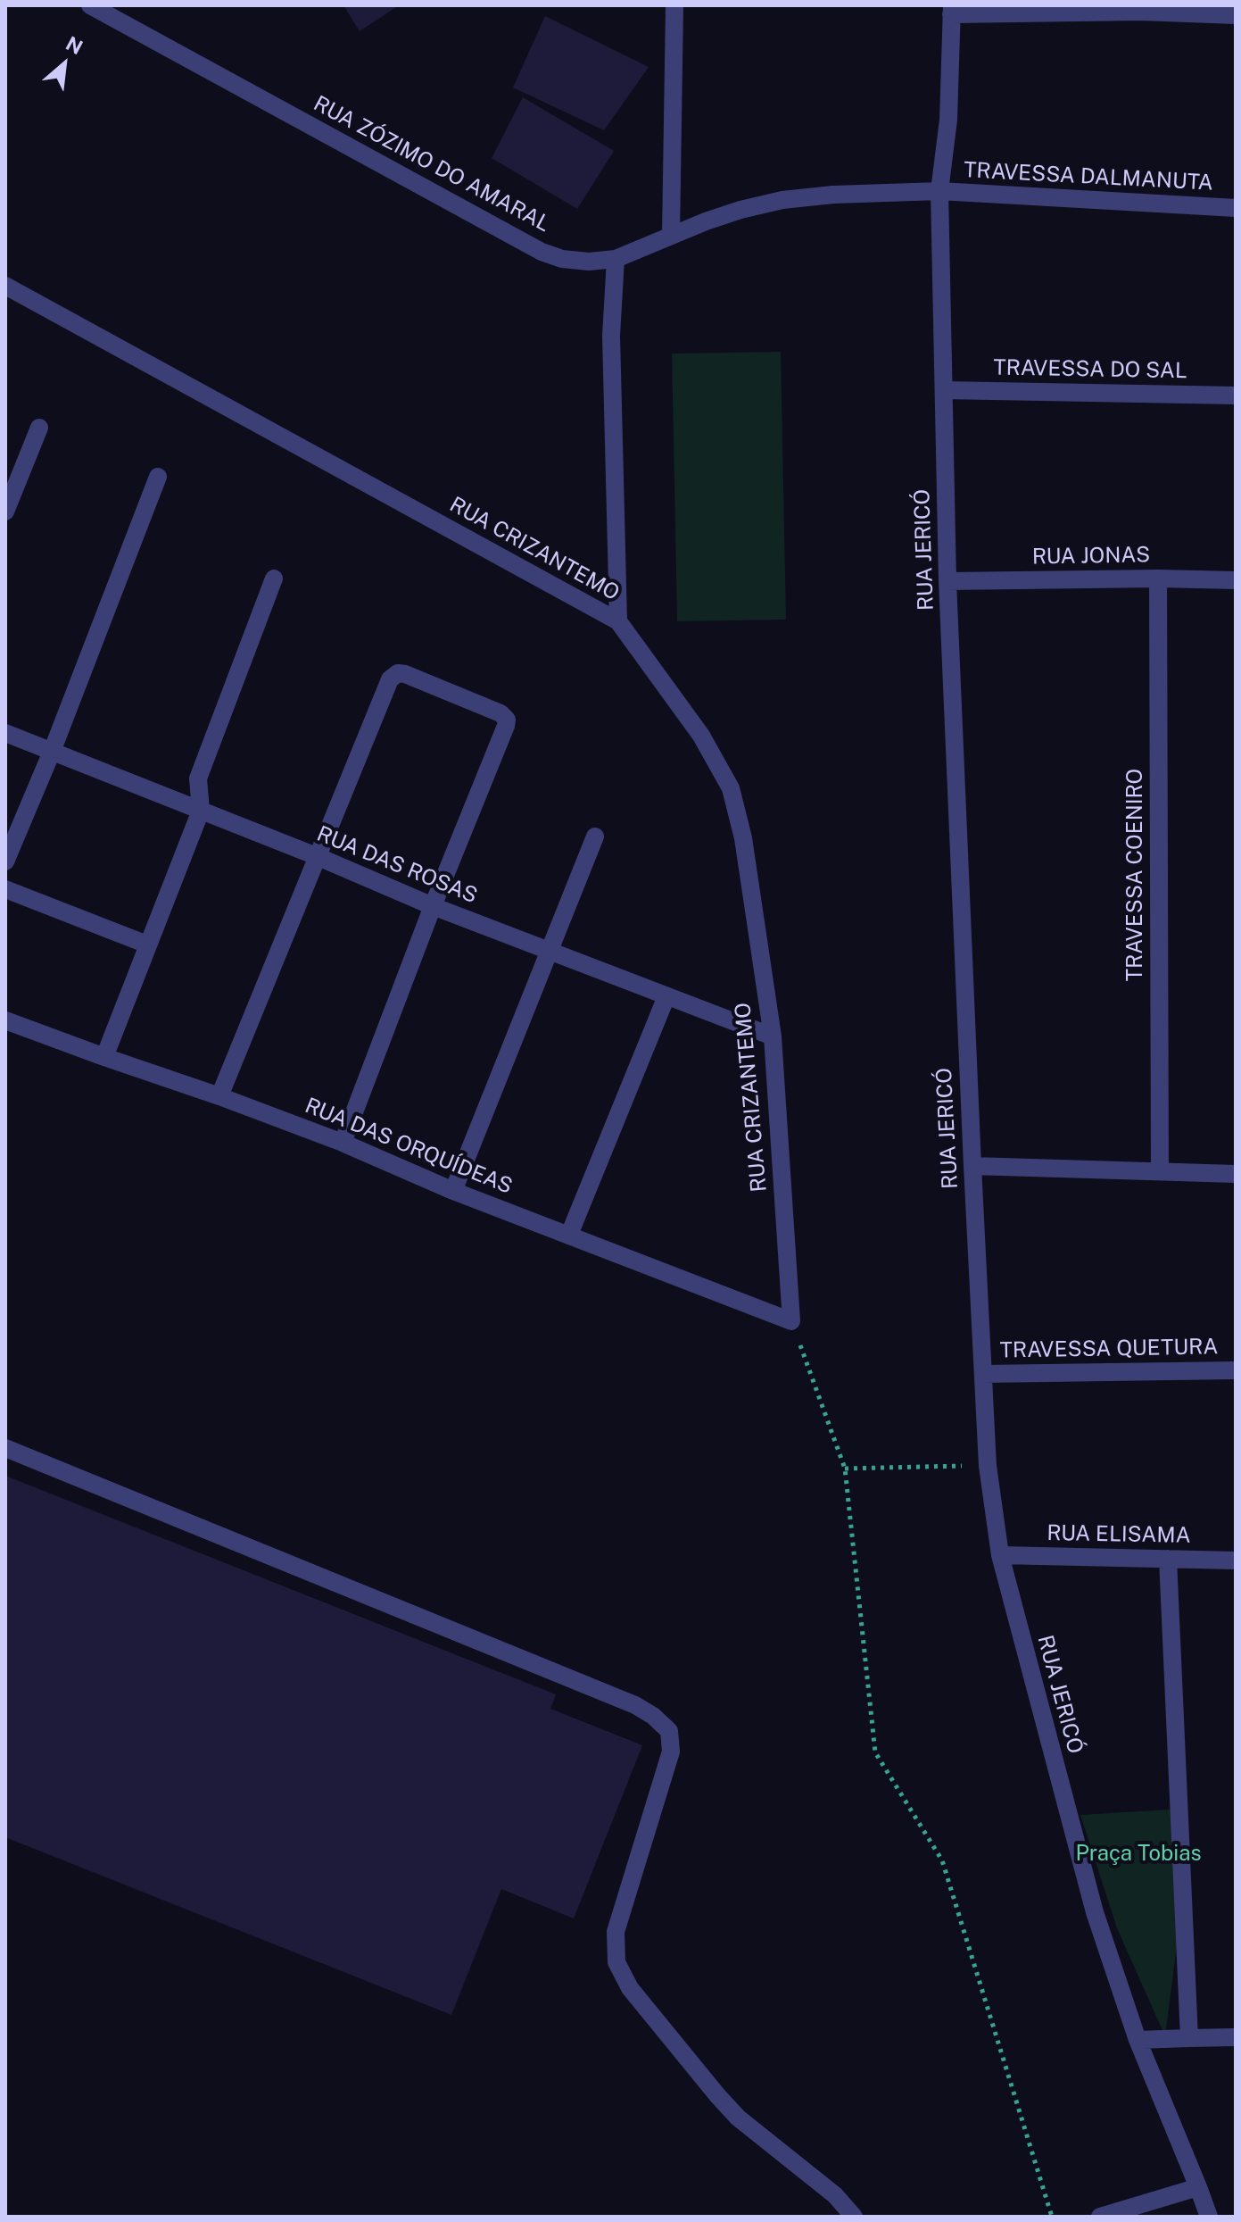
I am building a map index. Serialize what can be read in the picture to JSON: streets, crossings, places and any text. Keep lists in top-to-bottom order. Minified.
{"streets":{"street":["RUA ZÓZIMO DO AMARAL","TRAVESSA DALMANUTA","TRAVESSA DO SAL","RUA CRIZANTEMO","RUA JERICÓ","RUA JONAS","RUA DAS ROSAS","TRAVESSA COENIRO","RUA DAS ORQUÍDEAS","TRAVESSA QUETURA","RUA ELISAMA"]},"crossings":[["RUA ZÓZIMO DO AMARAL","TRAVESSA DALMANUTA"],["RUA ZÓZIMO DO AMARAL","RUA JERICÓ"],["TRAVESSA DALMANUTA","RUA JERICÓ"],["TRAVESSA DO SAL","RUA JERICÓ"],["RUA CRIZANTEMO","RUA DAS ROSAS"],["RUA CRIZANTEMO","RUA DAS ORQUÍDEAS"],["RUA JERICÓ","RUA JONAS"],["RUA JERICÓ","TRAVESSA QUETURA"],["RUA JERICÓ","RUA ELISAMA"],["RUA JONAS","TRAVESSA COENIRO"]],"parks":["Praça Tobias"],"north":"top right"}
